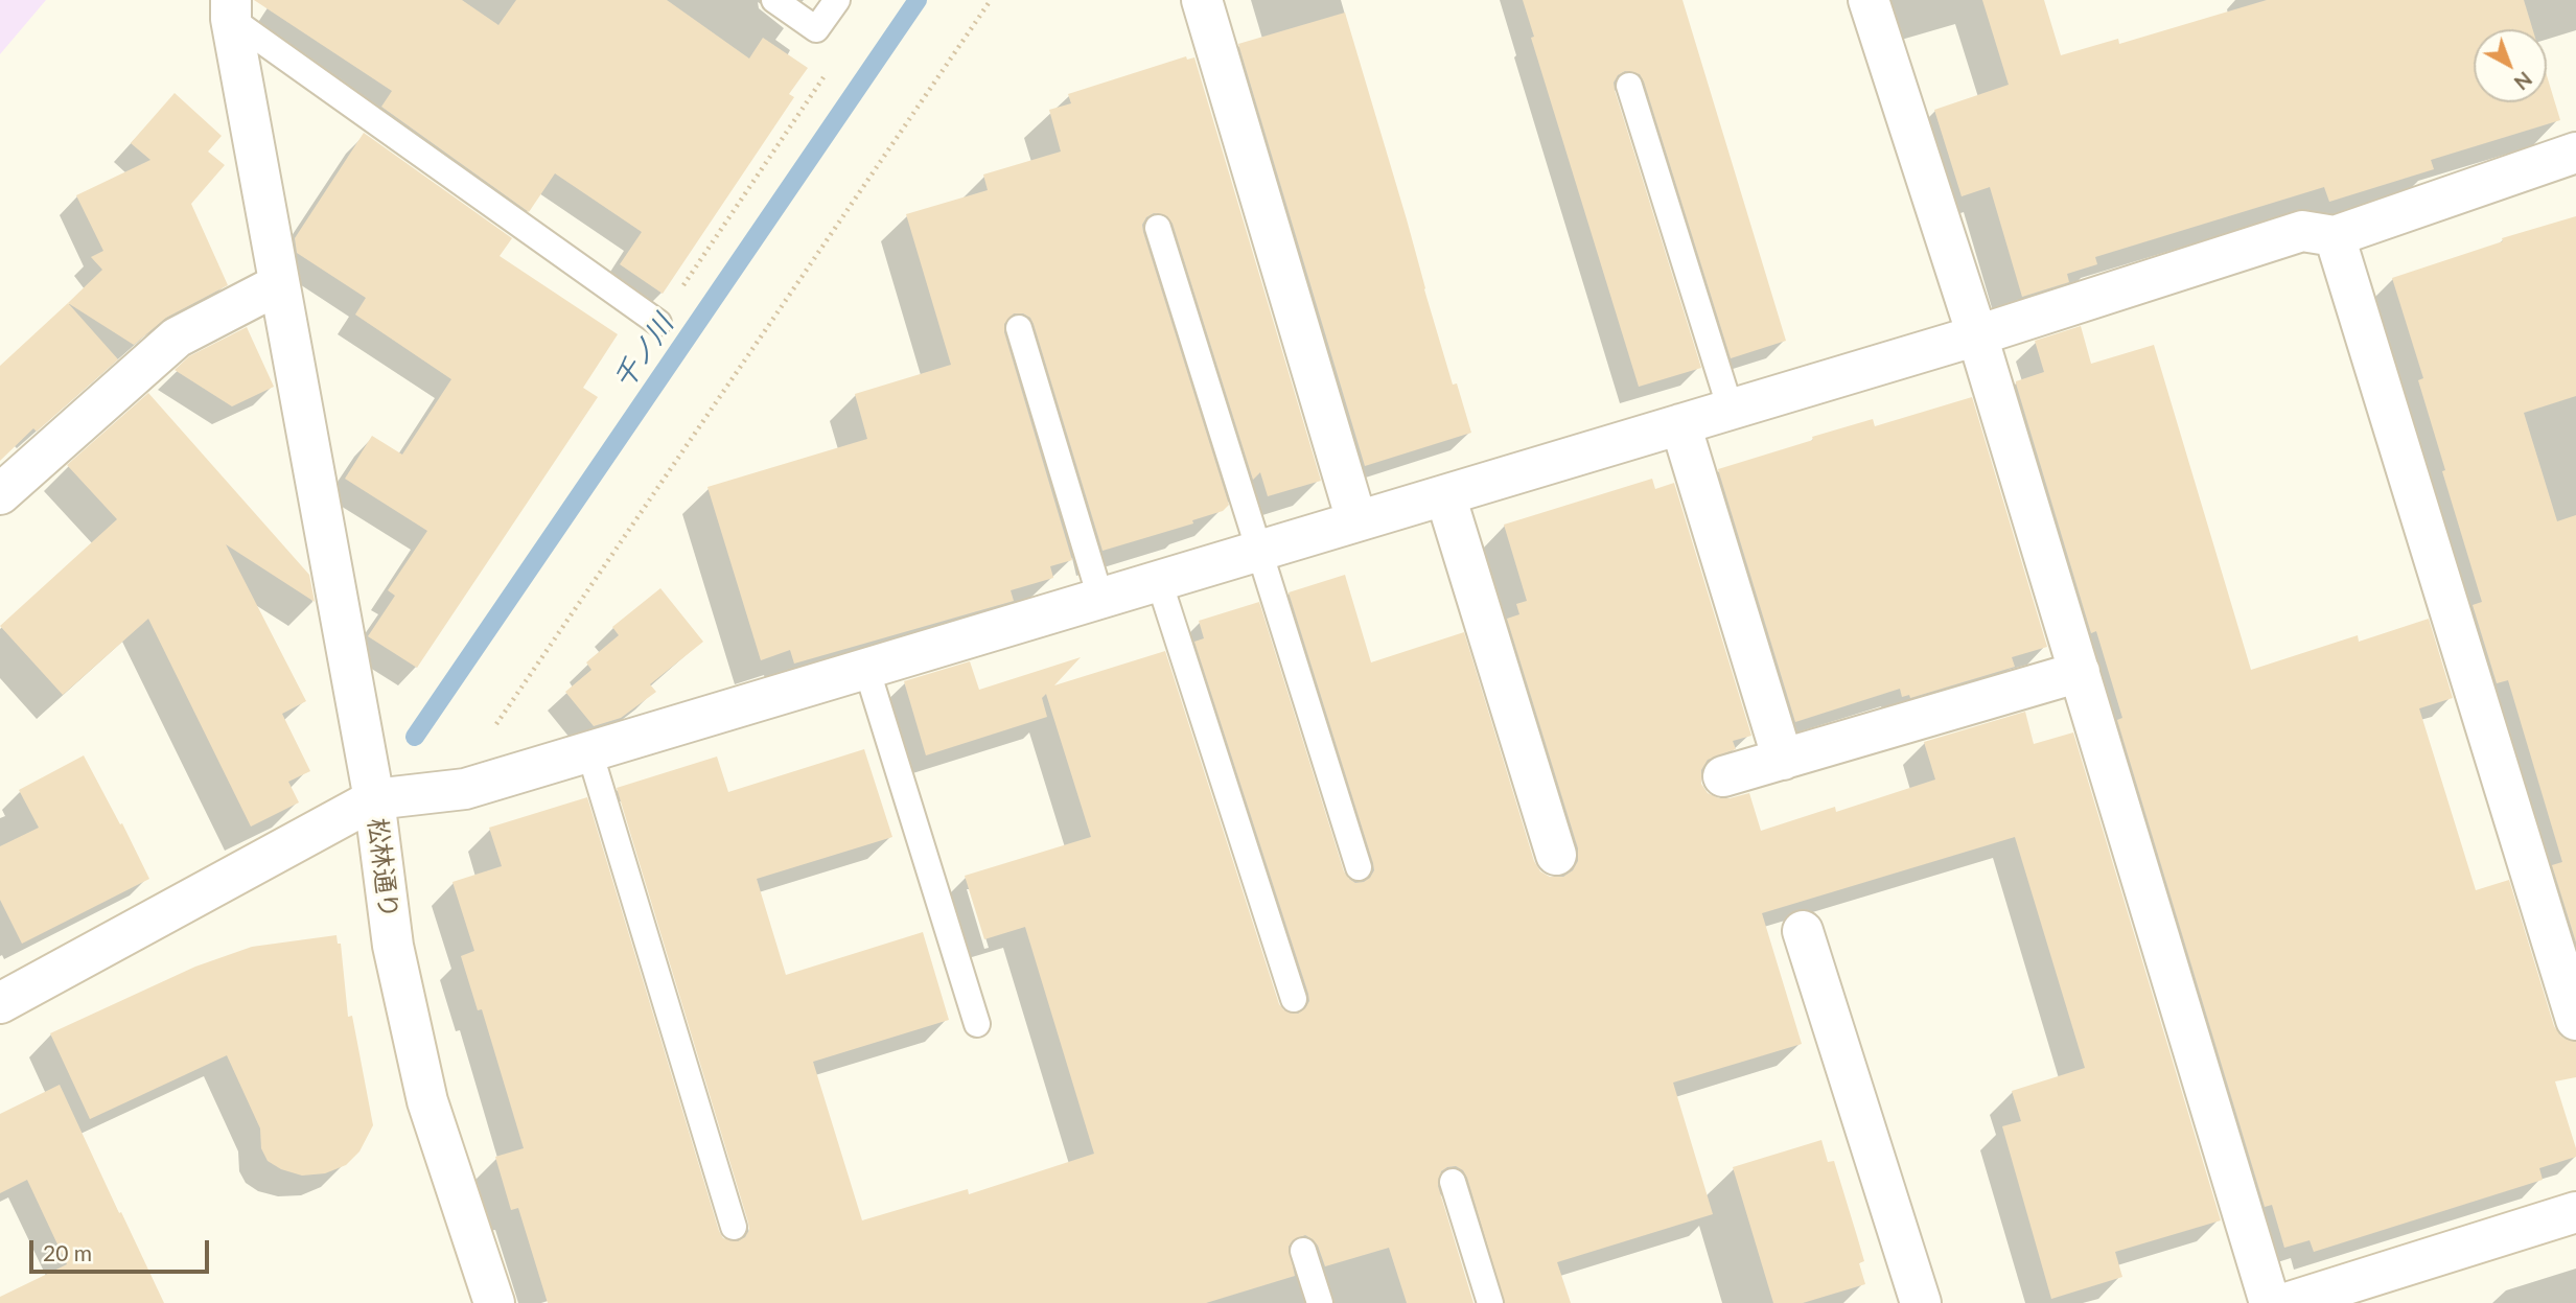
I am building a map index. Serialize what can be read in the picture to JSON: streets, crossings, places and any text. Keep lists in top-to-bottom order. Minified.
{"streets":{"street":["松林通り"]},"water":["千ノ川"],"scale_bar":"20 m","north":"bottom right"}
